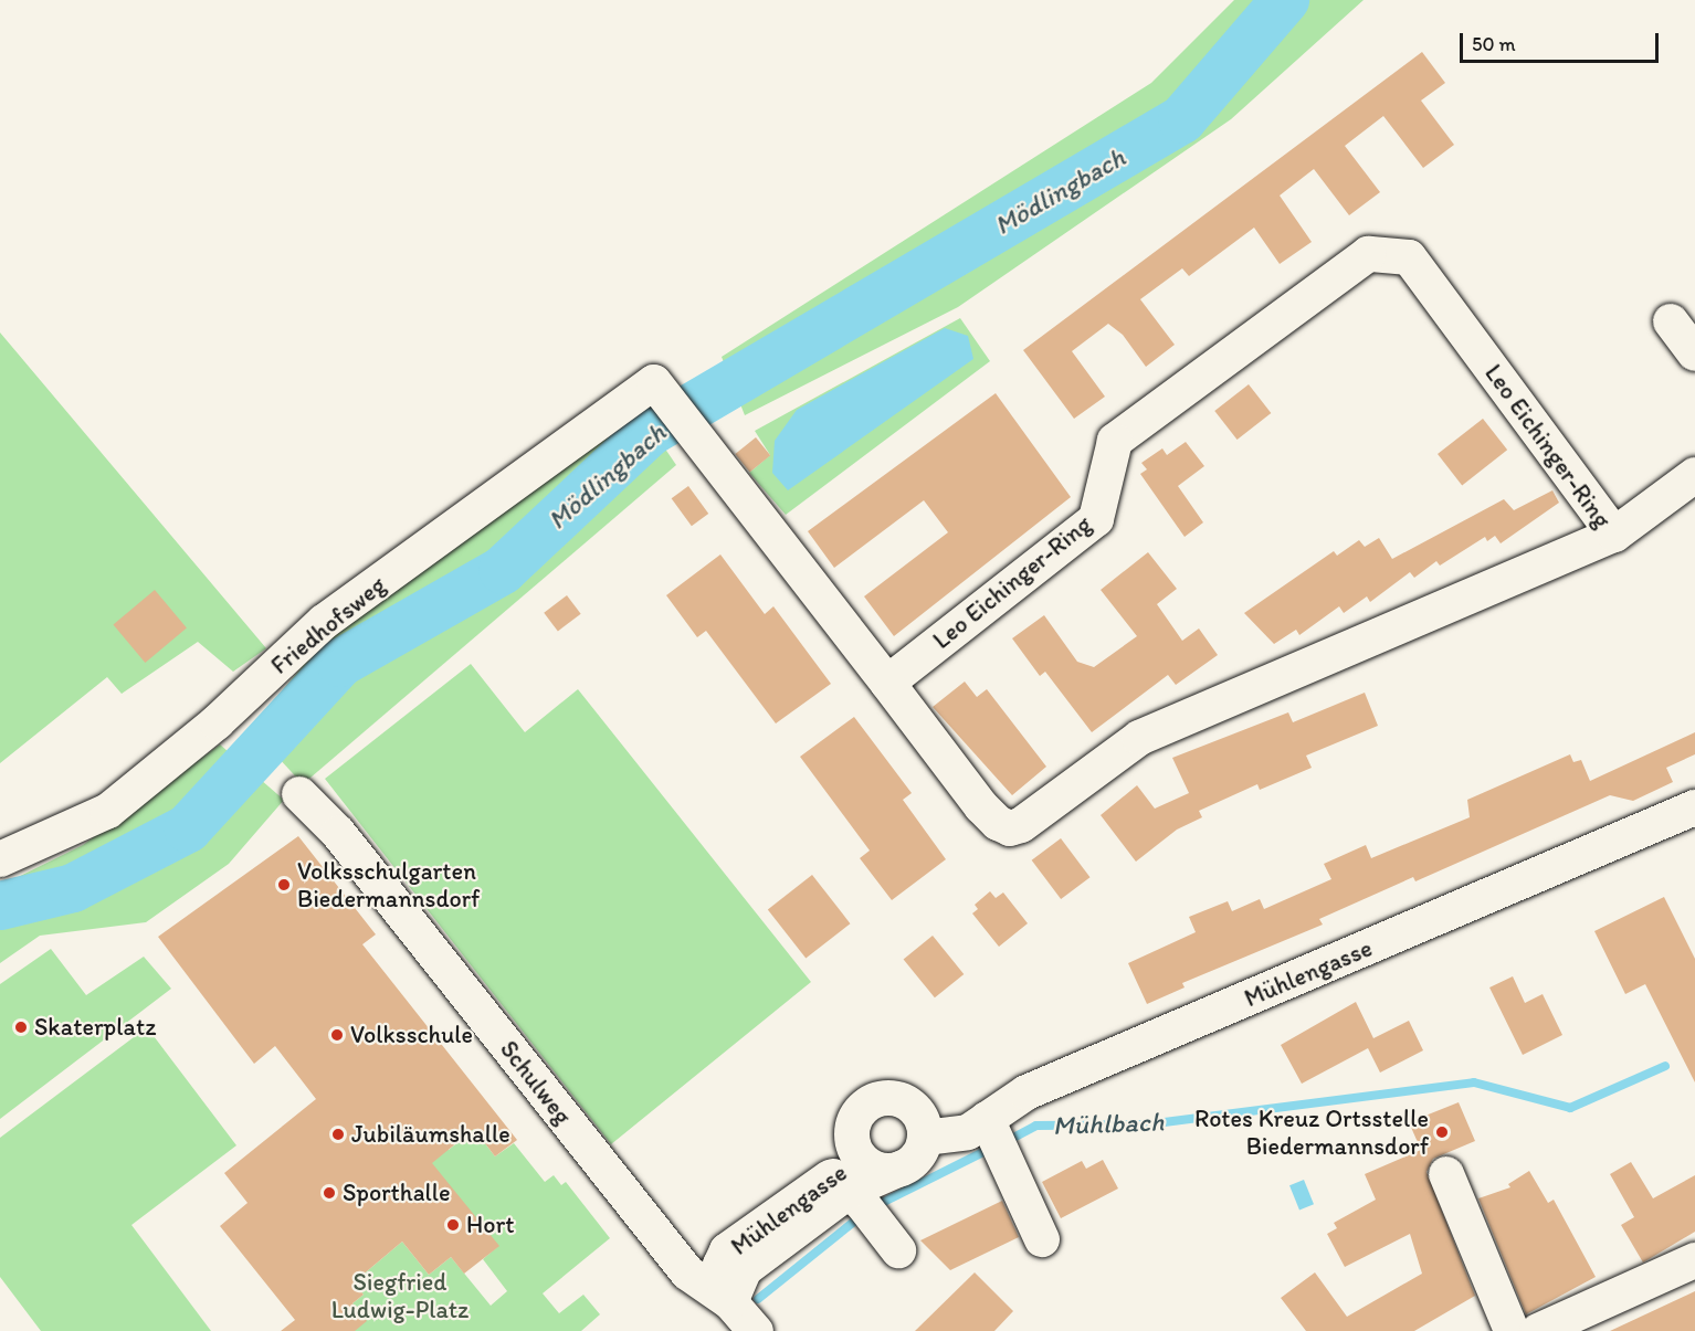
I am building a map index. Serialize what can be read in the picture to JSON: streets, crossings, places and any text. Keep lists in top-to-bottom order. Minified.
{"streets":{"street":["Leo Eichinger-Ring","Friedhofsweg","Mühlengasse","Schulweg"]},"crossings":[["Leo Eichinger-Ring","Friedhofsweg"],["Mühlengasse","Schulweg"]],"water":["Mödlingbach","Mühlbach"],"parks":["Siegfried Ludwig-Platz"],"places":["Volksschulgarten Biedermannsdorf","Skaterplatz","Volksschule","Rotes Kreuz Ortsstelle Biedermannsdorf","Jubiläumshalle","Sporthalle","Hort"],"scale_bar":"50 m"}
